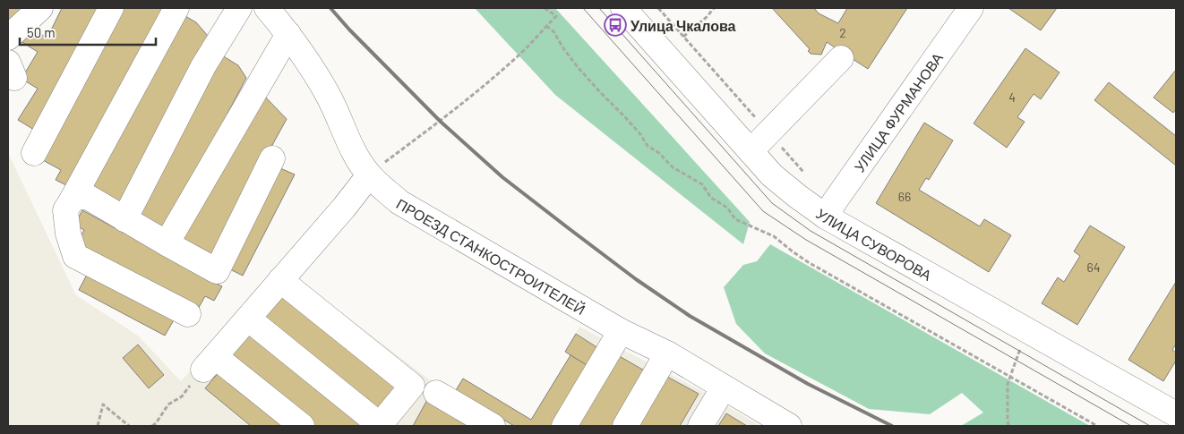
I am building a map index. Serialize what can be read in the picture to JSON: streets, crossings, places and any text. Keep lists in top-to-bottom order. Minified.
{"streets":{"street":["УЛИЦА ФУРМАНОВА","УЛИЦА СУВОРОВА","ПРОЕЗД СТАНКОСТРОИТЕЛЕЙ"]},"crossings":[["УЛИЦА ФУРМАНОВА","УЛИЦА СУВОРОВА"]],"places":{"bus stop":["Улица Чкалова"]},"house_numbers":["2","4","66","64"],"scale_bar":"50 m"}
